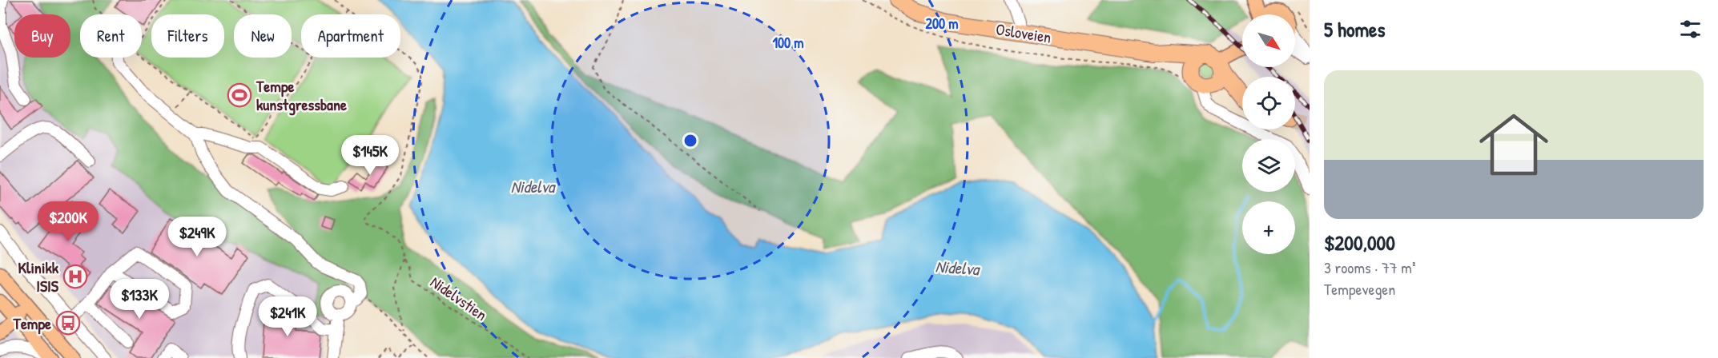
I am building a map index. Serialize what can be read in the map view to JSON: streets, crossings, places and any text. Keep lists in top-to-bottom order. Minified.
{"streets":{"highway":["Osloveien"],"path":["Nidelvstien"]},"water":["Nidelva"],"places":{"sports":["Tempe kunstgressbane"],"hospital":["Klinikk ISIS"],"bus stop":["Tempe"]},"north":"bottom right","page":{"heading":"5 homes","map_buttons":"+","chip":["Buy","Rent","Filters","New","Apartment"],"list":[{"name":"$200,000","note":"3 rooms · 77 m² · Tempevegen"}],"price":["$145K","$200K","$249K","$133K","$241K"]},"rings":["200 m","100 m"]}
